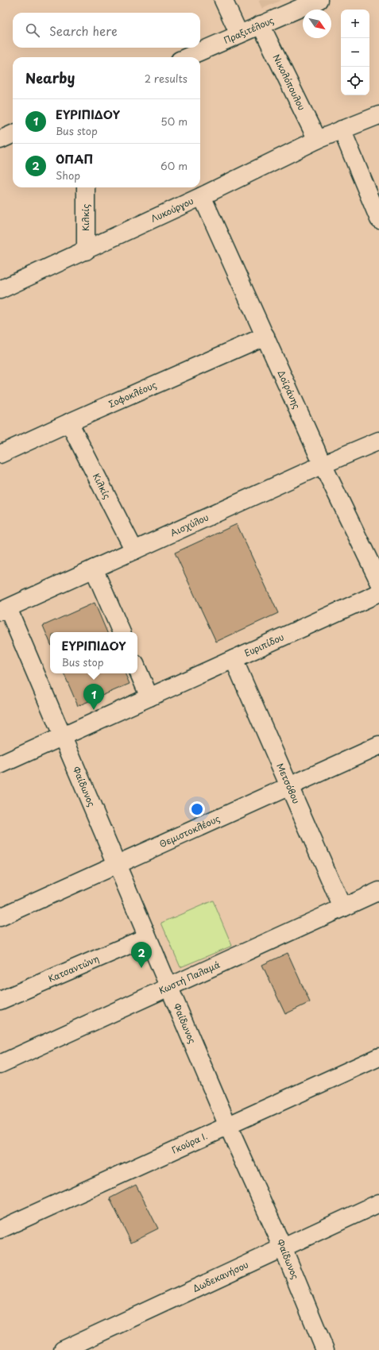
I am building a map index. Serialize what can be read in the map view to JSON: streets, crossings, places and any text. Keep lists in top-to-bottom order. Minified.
{"streets":{"street":["Πραξιτέλους","Νικολόπουλου","Λυκούργου","Κιλκίς","Δοϊράνης","Σοφοκλέους","Αισχύλου","Ευριπίδου","Μετσόβου","Φαίδωνος","Θεμιστοκλέους","Κατσαντώνη","Κωστή Παλαμά","Γκούρα Ι.","Δωδεκανήσου"]},"crossings":[["Πραξιτέλους","Νικολόπουλου"],["Νικολόπουλου","Λυκούργου"],["Λυκούργου","Κιλκίς"],["Λυκούργου","Δοϊράνης"],["Κιλκίς","Σοφοκλέους"],["Κιλκίς","Αισχύλου"],["Δοϊράνης","Σοφοκλέους"],["Δοϊράνης","Αισχύλου"],["Αισχύλου","Φαίδωνος"],["Ευριπίδου","Μετσόβου"],["Ευριπίδου","Φαίδωνος"],["Μετσόβου","Θεμιστοκλέους"],["Μετσόβου","Κωστή Παλαμά"],["Φαίδωνος","Θεμιστοκλέους"],["Φαίδωνος","Κατσαντώνη"],["Φαίδωνος","Κωστή Παλαμά"],["Φαίδωνος","Γκούρα Ι."],["Φαίδωνος","Δωδεκανήσου"]],"north":"bottom right","page":{"map_buttons":["+","−"],"search":"Search here","heading":["Nearby","2 results"],"list":[{"mark":"1","name":"ΕΥΡΙΠΙΔΟΥ","note":"Bus stop","value":"50 m"},{"mark":"2","name":"ΟΠΑΠ","note":"Shop","value":"60 m"}],"popup":["ΕΥΡΙΠΙΔΟΥ","Bus stop"],"pins":["1","2"]}}
